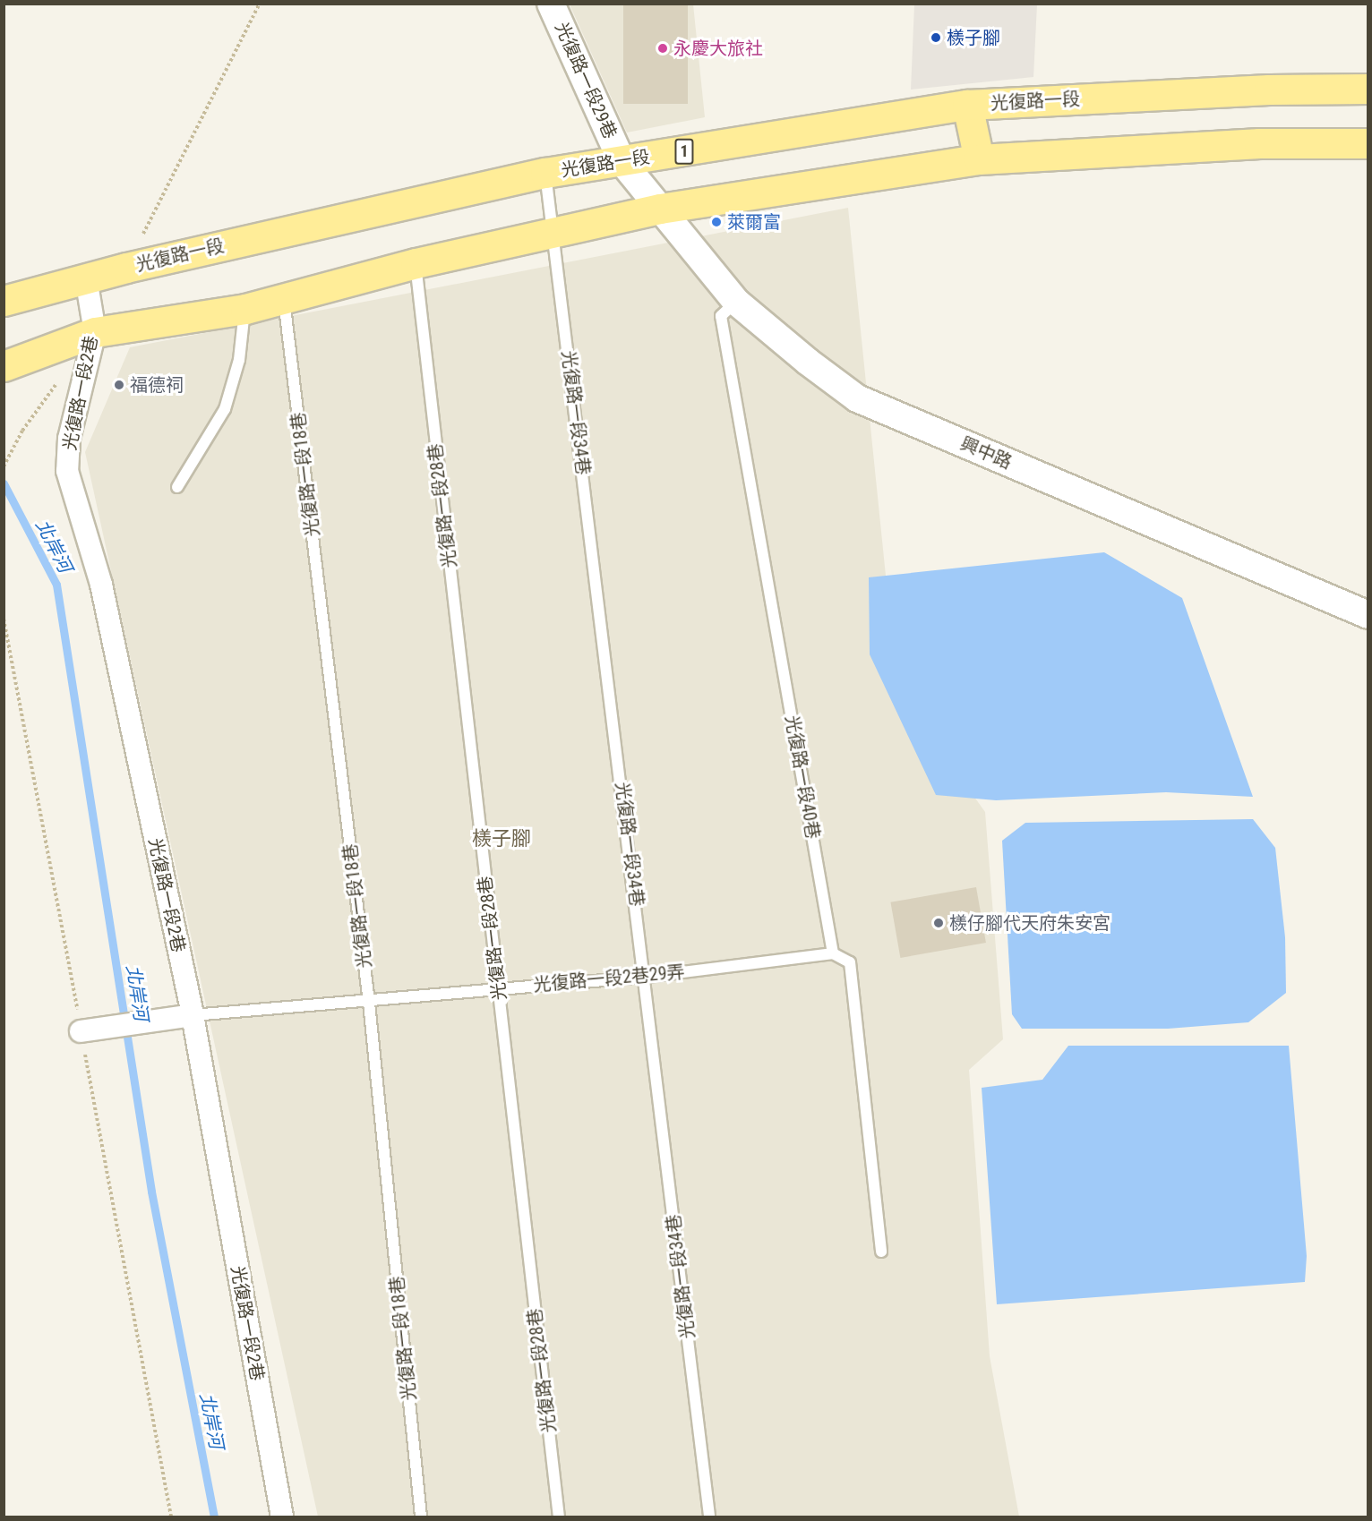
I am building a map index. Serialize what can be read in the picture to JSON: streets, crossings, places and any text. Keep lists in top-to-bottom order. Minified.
{"streets":{"main road":["光復路一段","1"],"street":["光復路一段29巷","光復路一段2巷","興中路"],"lane":["光復路一段34巷","光復路一段18巷","光復路一段28巷","光復路一段40巷","光復路一段2巷29弄"]},"crossings":[["光復路一段29巷","光復路一段"],["光復路一段29巷","興中路"],["光復路一段","光復路一段2巷"],["光復路一段","光復路一段34巷"],["光復路一段2巷","光復路一段2巷29弄"],["光復路一段34巷","光復路一段2巷29弄"],["興中路","光復路一段40巷"],["光復路一段18巷","光復路一段2巷29弄"],["光復路一段28巷","光復路一段2巷29弄"],["光復路一段40巷","光復路一段2巷29弄"]],"districts":["檨子腳"],"water":["北岸河"],"places":["檨子腳","永慶大旅社","萊爾富","福德祠","檨仔腳代天府朱安宮"]}
